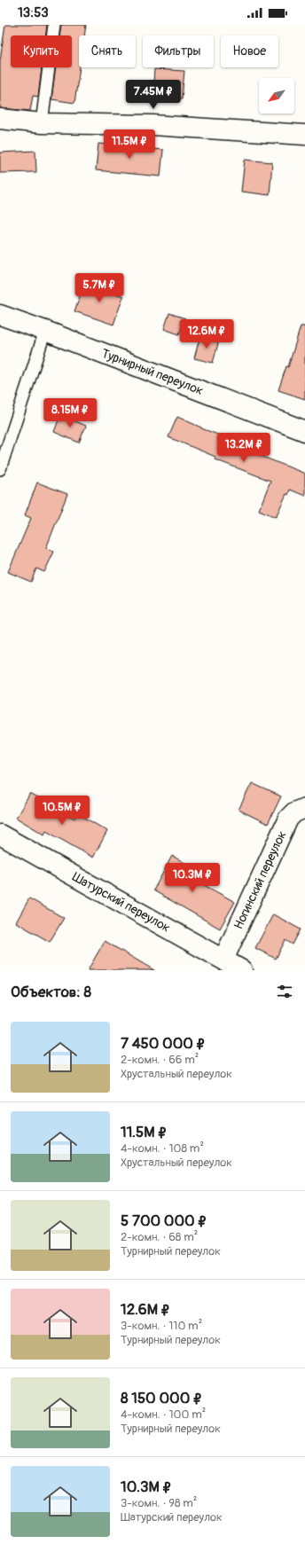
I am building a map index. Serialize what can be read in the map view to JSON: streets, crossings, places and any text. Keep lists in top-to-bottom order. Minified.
{"streets":{"street":["Турнирный переулок","Ногинский переулок","Шатурский переулок"]},"crossings":[["Ногинский переулок","Шатурский переулок"]],"north":"bottom left","page":{"status":"13:53","chip":["Купить","Снять","Фильтры","Новое"],"price":["7.45M ₽","11.5M ₽","5.7M ₽","12.6M ₽","8.15M ₽","13.2M ₽","10.5M ₽","10.3M ₽"],"heading":"Объектов: 8","list":[{"name":"7 450 000 ₽","note":"2-комн. · 66 m² · Хрустальный переулок"},{"name":"11.5M ₽","note":"4-комн. · 108 m² · Хрустальный переулок"},{"name":"5 700 000 ₽","note":"2-комн. · 68 m² · Турнирный переулок"},{"name":"12.6M ₽","note":"3-комн. · 110 m² · Турнирный переулок"},{"name":"8 150 000 ₽","note":"4-комн. · 100 m² · Турнирный переулок"},{"name":"10.3M ₽","note":"3-комн. · 98 m² · Шатурский переулок"}]}}
